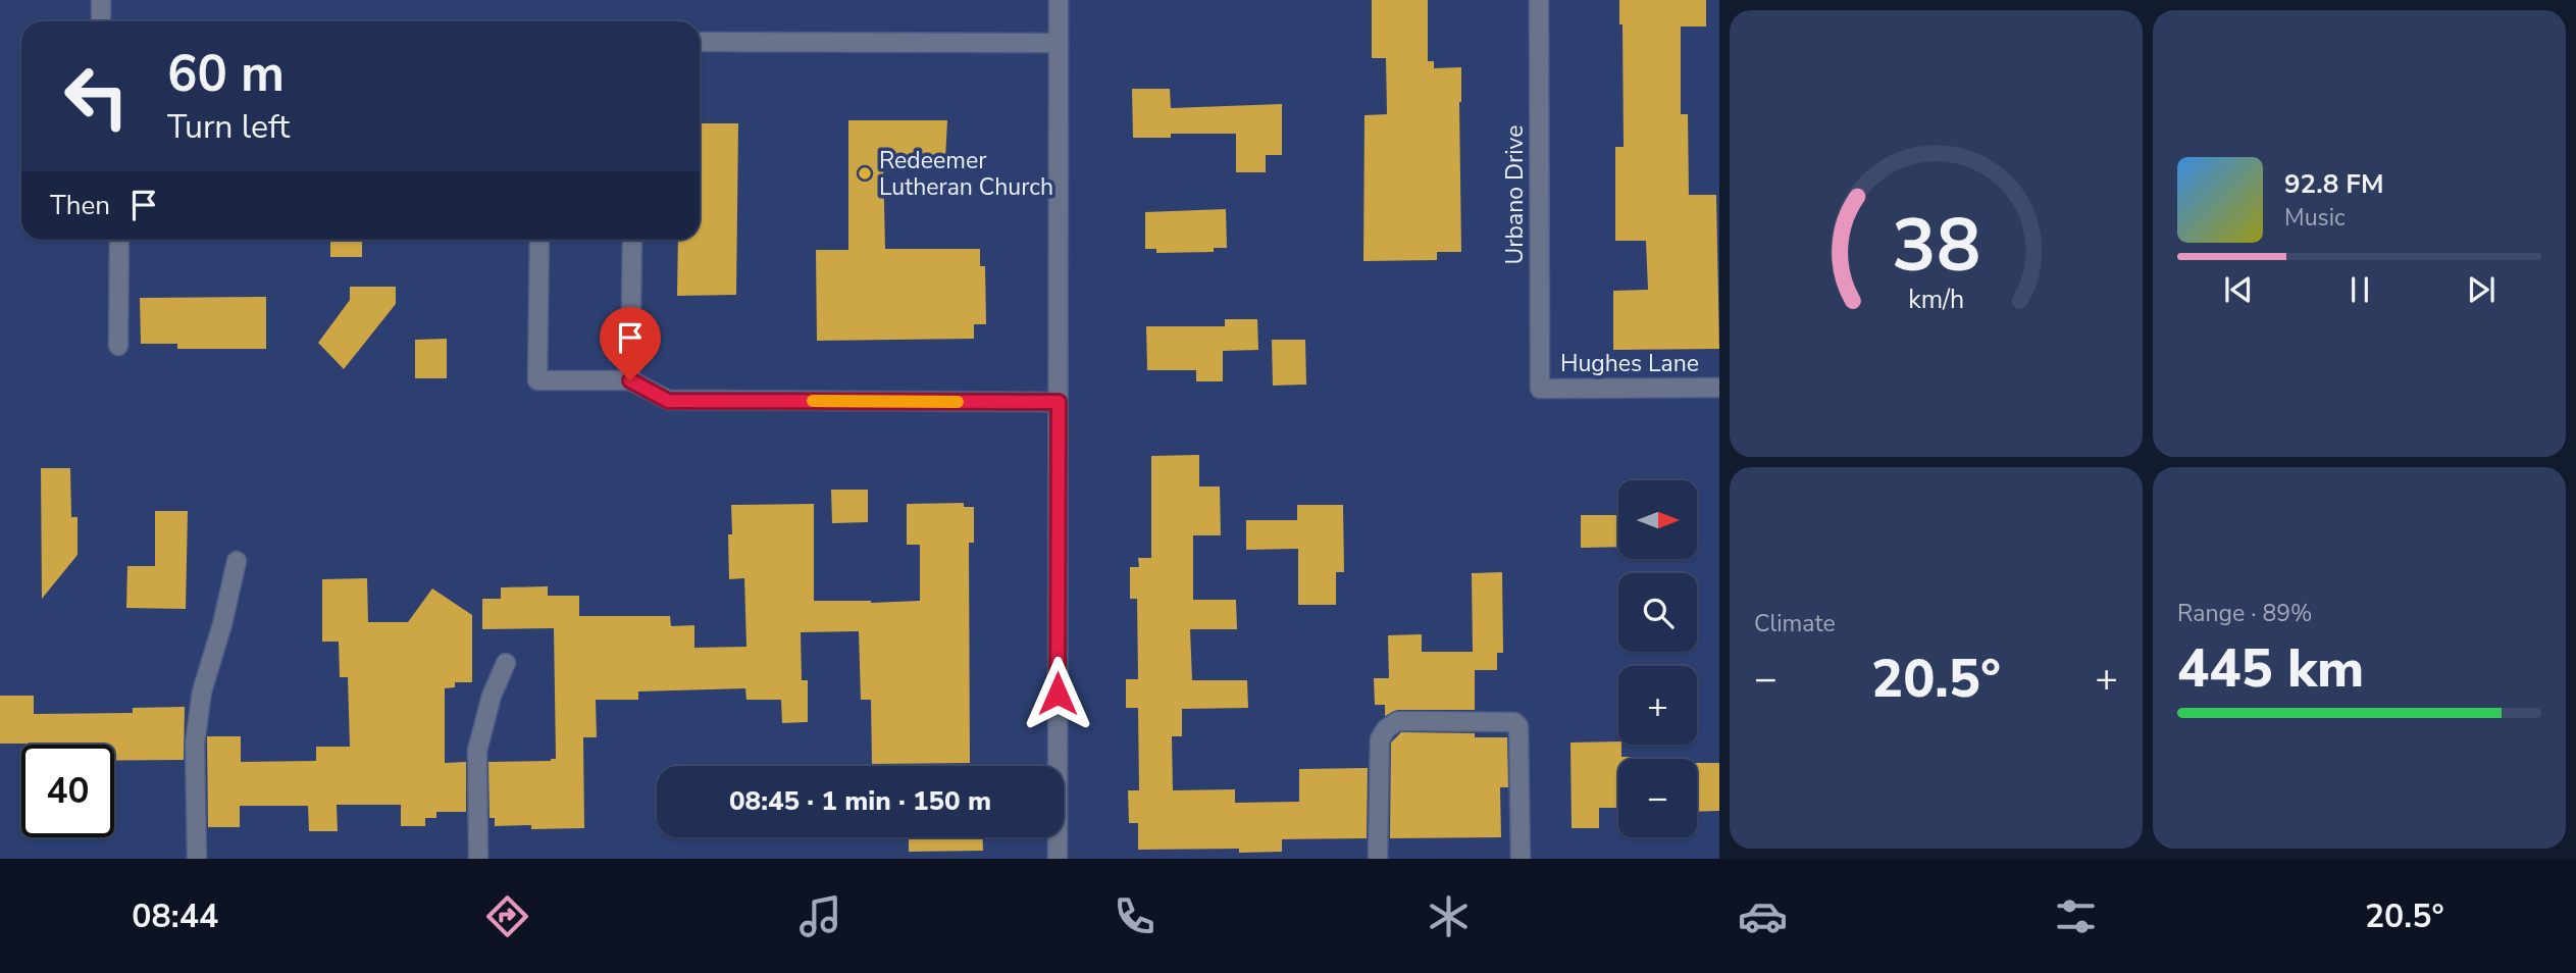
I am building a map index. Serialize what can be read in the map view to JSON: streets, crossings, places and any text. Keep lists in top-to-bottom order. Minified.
{"streets":{"street":["Urbano Drive","Hughes Lane"]},"crossings":[["Urbano Drive","Hughes Lane"]],"places":["Redeemer Lutheran Church"],"north":"right","page":{"turn":["60 m","Turn left"],"song":["92.8 FM","Music"],"then":"Then","tile":["Climate",["Range · 89%","445 km"]],"map_buttons":["+","−"],"heat":["−","20.5°","+"],"limit":"40","trip":"08:45 · 1 min · 150 m","tabs":["08:44","20.5°"],"gauge":["38","km/h"]}}
